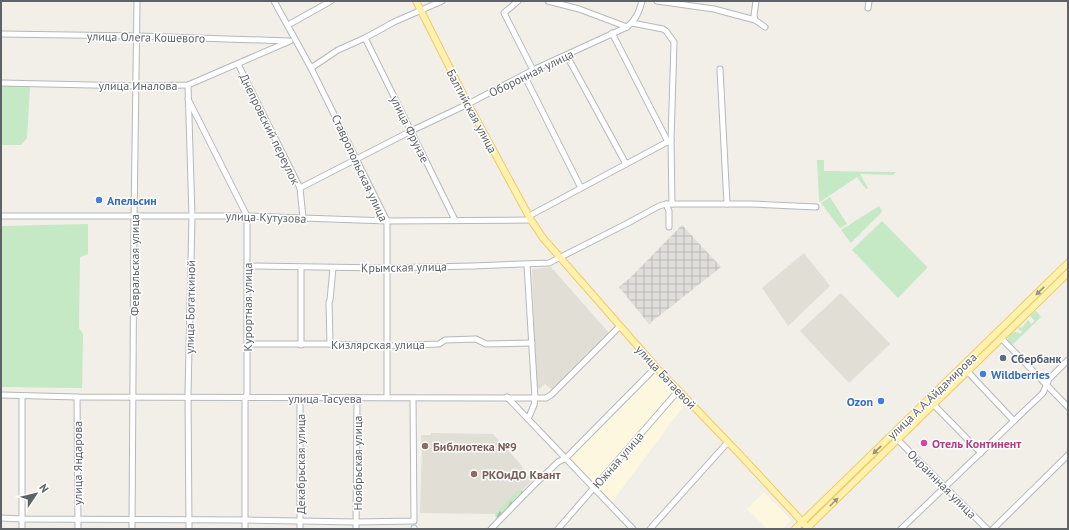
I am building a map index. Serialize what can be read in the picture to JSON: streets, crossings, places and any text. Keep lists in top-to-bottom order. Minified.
{"streets":{"main road":["Балтийская улица","улица Батаевой","улица А.А.Айдамирова"],"street":["улица Олега Кошевого","Оборонная улица","улица Иналова","Днепровский переулок","улица Фрунзе","Ставропольская улица","улица Кутузова","Февральская улица","Крымская улица","улица Богаткиной","Курортная улица","Кизлярская улица","улица Тасуева","Южная улица","улица Яндарова","Ноябрьская улица","Декабрьская улица","Окраинная улица"]},"crossings":[["улица Олега Кошевого","улица Иналова"],["улица Олега Кошевого","Ставропольская улица"],["улица Олега Кошевого","Февральская улица"],["Оборонная улица","Балтийская улица"],["Оборонная улица","Днепровский переулок"],["Оборонная улица","улица Фрунзе"],["Оборонная улица","Ставропольская улица"],["улица Иналова","Днепровский переулок"],["улица Иналова","Ставропольская улица"],["улица Иналова","Февральская улица"],["улица Иналова","улица Богаткиной"],["Балтийская улица","улица Кутузова"],["Балтийская улица","улица Батаевой"],["Днепровский переулок","улица Кутузова"],["улица Фрунзе","улица Кутузова"],["Ставропольская улица","улица Кутузова"],["Ставропольская улица","Крымская улица"],["Ставропольская улица","Кизлярская улица"],["Ставропольская улица","улица Тасуева"],["улица Кутузова","Февральская улица"],["улица Кутузова","улица Богаткиной"],["улица Кутузова","Курортная улица"],["улица Кутузова","улица Батаевой"],["Февральская улица","улица Тасуева"],["Крымская улица","Курортная улица"],["Крымская улица","улица Батаевой"],["улица Богаткиной","Курортная улица"],["улица Богаткиной","улица Тасуева"],["Курортная улица","Кизлярская улица"],["Курортная улица","улица Тасуева"],["улица Батаевой","улица А.А.Айдамирова"],["улица Батаевой","улица Тасуева"],["улица Батаевой","Южная улица"],["улица А.А.Айдамирова","Окраинная улица"],["улица Тасуева","улица Яндарова"],["улица Тасуева","Ноябрьская улица"],["улица Тасуева","Декабрьская улица"]],"places":["Апельсин","Сбербанк","Wildberries","Ozon","Отель Континент","Библиотека №9","РКОиДО Квант"],"north":"top right"}
